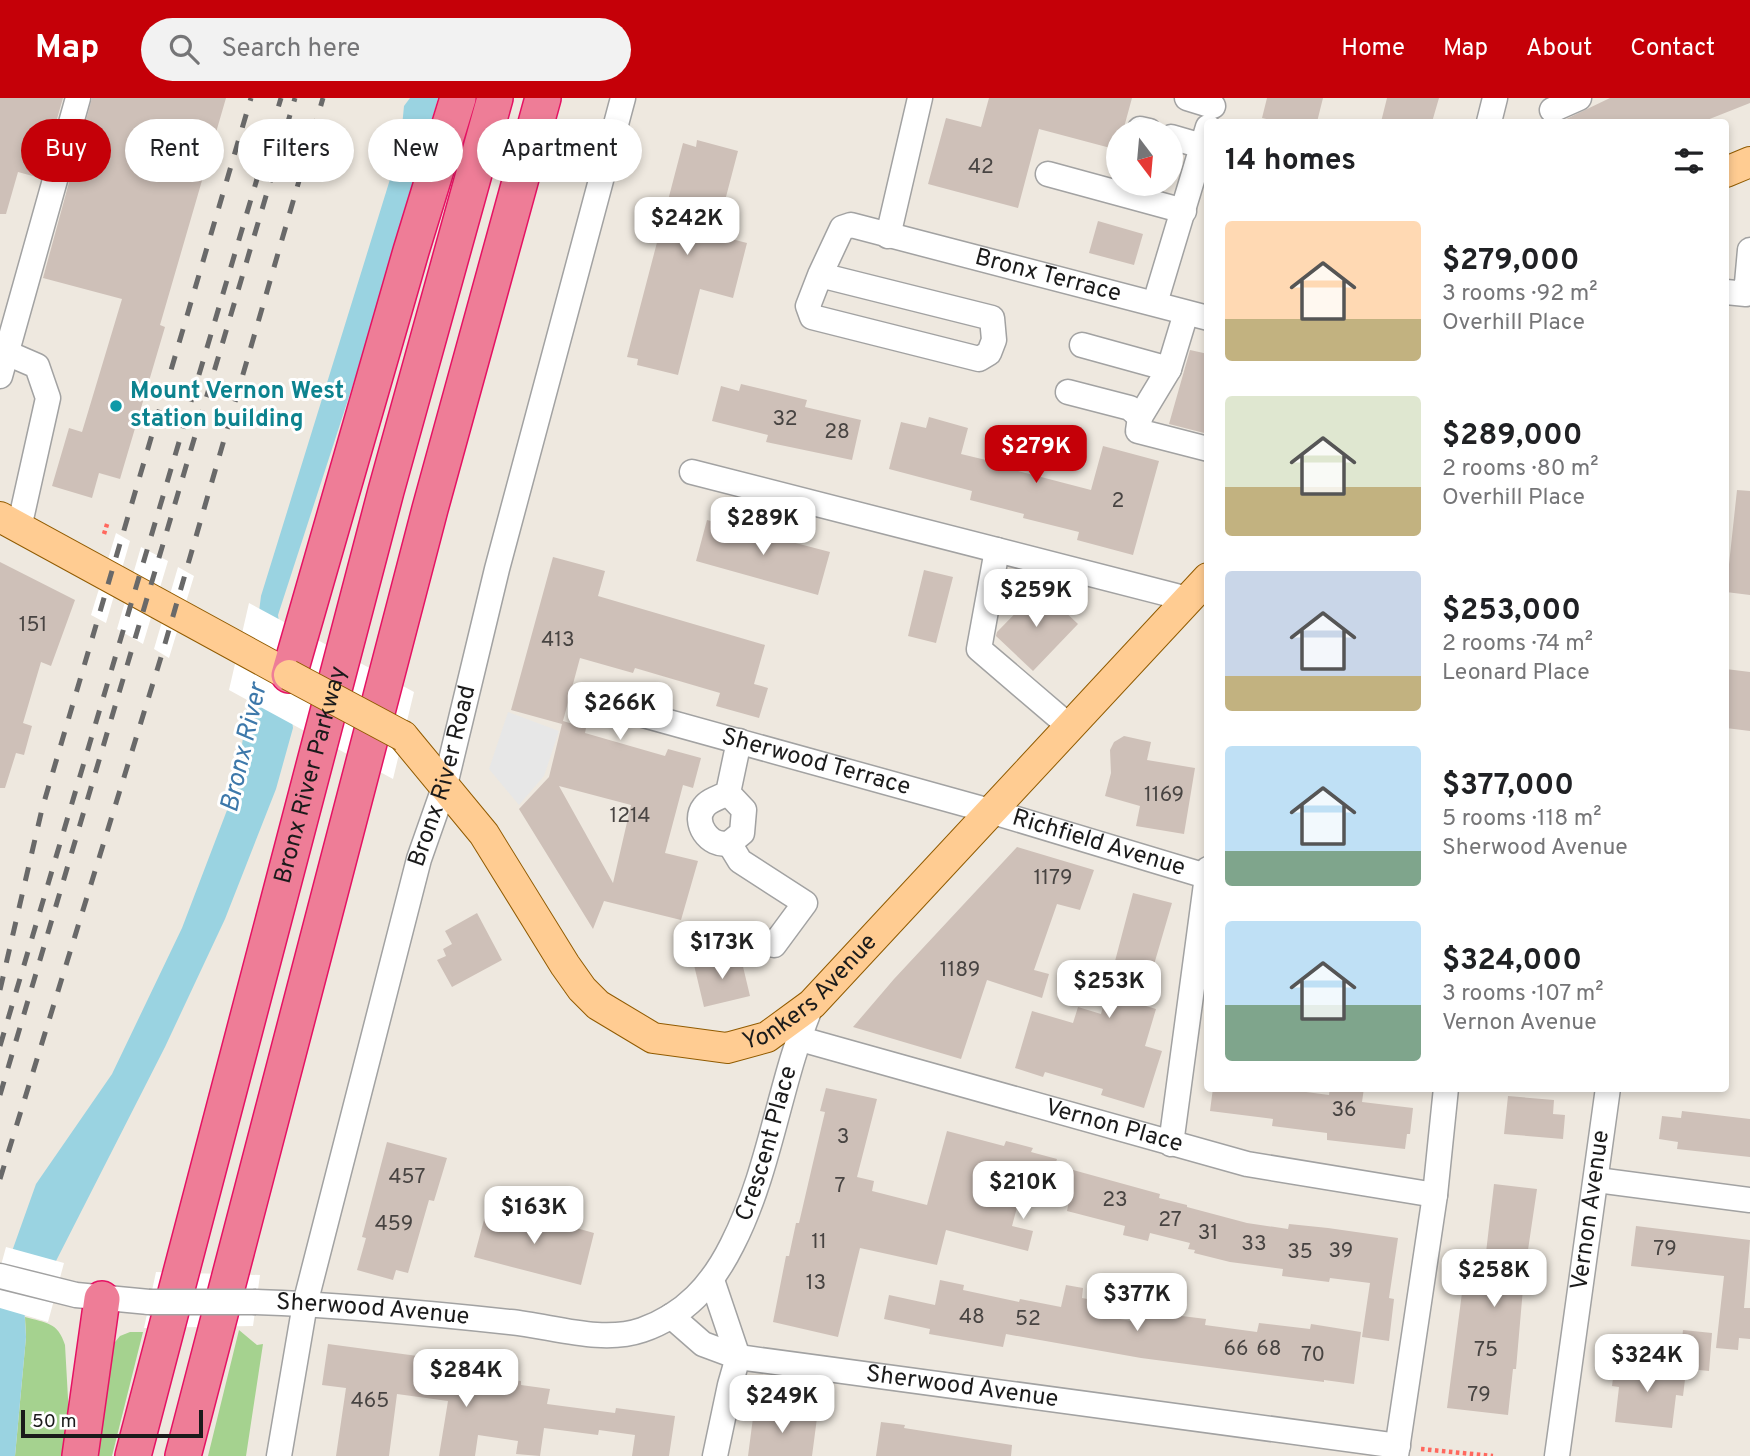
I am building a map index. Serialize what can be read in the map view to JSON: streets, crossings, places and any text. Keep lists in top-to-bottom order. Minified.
{"streets":{"highway":["Bronx River Parkway"],"main road":["Yonkers Avenue"],"street":["Bronx Terrace","Sherwood Terrace","Bronx River Road","Richfield Avenue","Vernon Place","Crescent Place","Vernon Avenue","Sherwood Avenue"]},"crossings":[["Sherwood Terrace","Richfield Avenue"],["Sherwood Terrace","Yonkers Avenue"],["Bronx River Road","Yonkers Avenue"],["Bronx River Road","Sherwood Avenue"],["Richfield Avenue","Yonkers Avenue"],["Yonkers Avenue","Crescent Place"],["Vernon Place","Crescent Place"],["Crescent Place","Sherwood Avenue"]],"water":["Bronx River"],"places":["Mount Vernon West station building"],"house_numbers":["42","32","28","2","151","413","1169","1214","1179","1189","36","3","457","7","23","27","459","31","11","33","79","39","35","13","48","52","66","68","75","70","79","465"],"scale_bar":"50 m","north":"bottom","page":{"header":"Map","search":"Search here","nav":["Home","Map","About","Contact"],"chip":["Buy","Rent","Filters","New","Apartment"],"heading":"14 homes","price":["$242K","$279K","$289K","$259K","$266K","$173K","$253K","$210K","$163K","$258K","$377K","$324K","$284K","$249K"],"list":[{"name":"$279,000","note":"3 rooms · 92 m² · Overhill Place"},{"name":"$289,000","note":"2 rooms · 80 m² · Overhill Place"},{"name":"$253,000","note":"2 rooms · 74 m² · Leonard Place"},{"name":"$377,000","note":"5 rooms · 118 m² · Sherwood Avenue"},{"name":"$324,000","note":"3 rooms · 107 m² · Vernon Avenue"}],"scale":"50 m"}}
